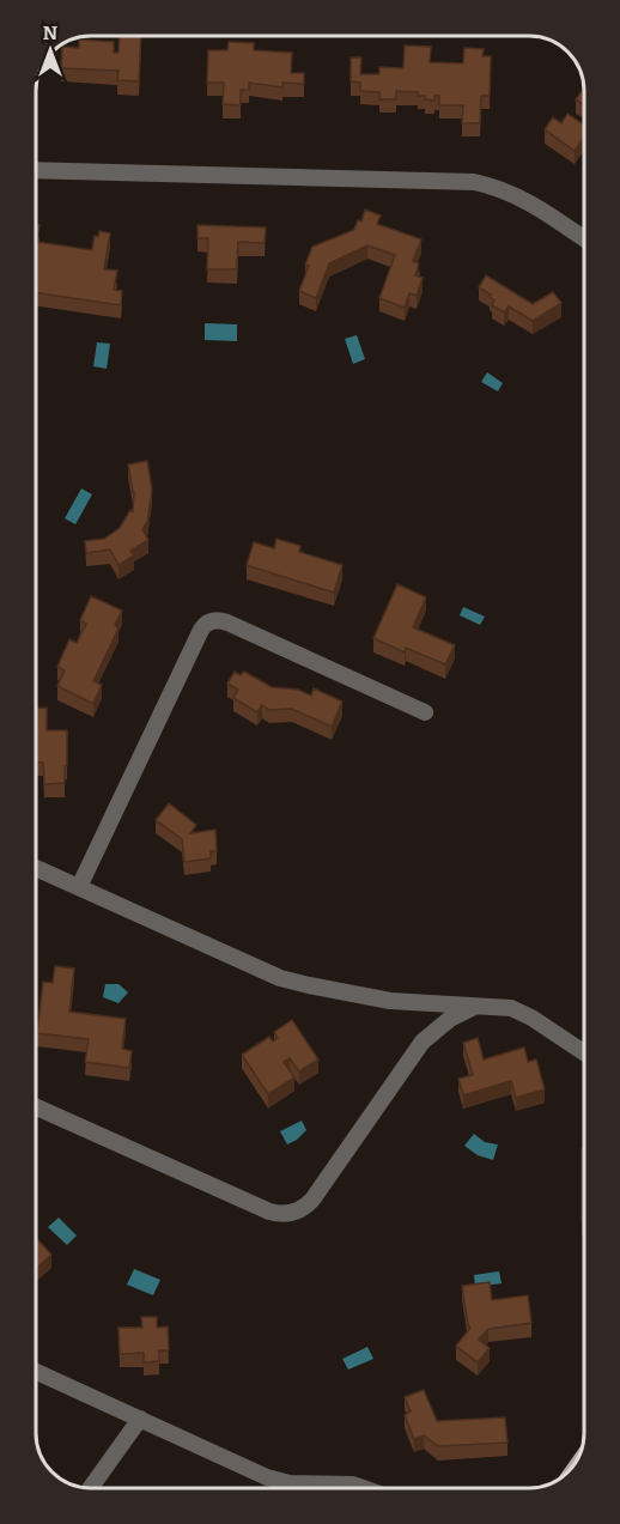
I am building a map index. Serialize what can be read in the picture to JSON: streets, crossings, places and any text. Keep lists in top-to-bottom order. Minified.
{"north":"top"}
